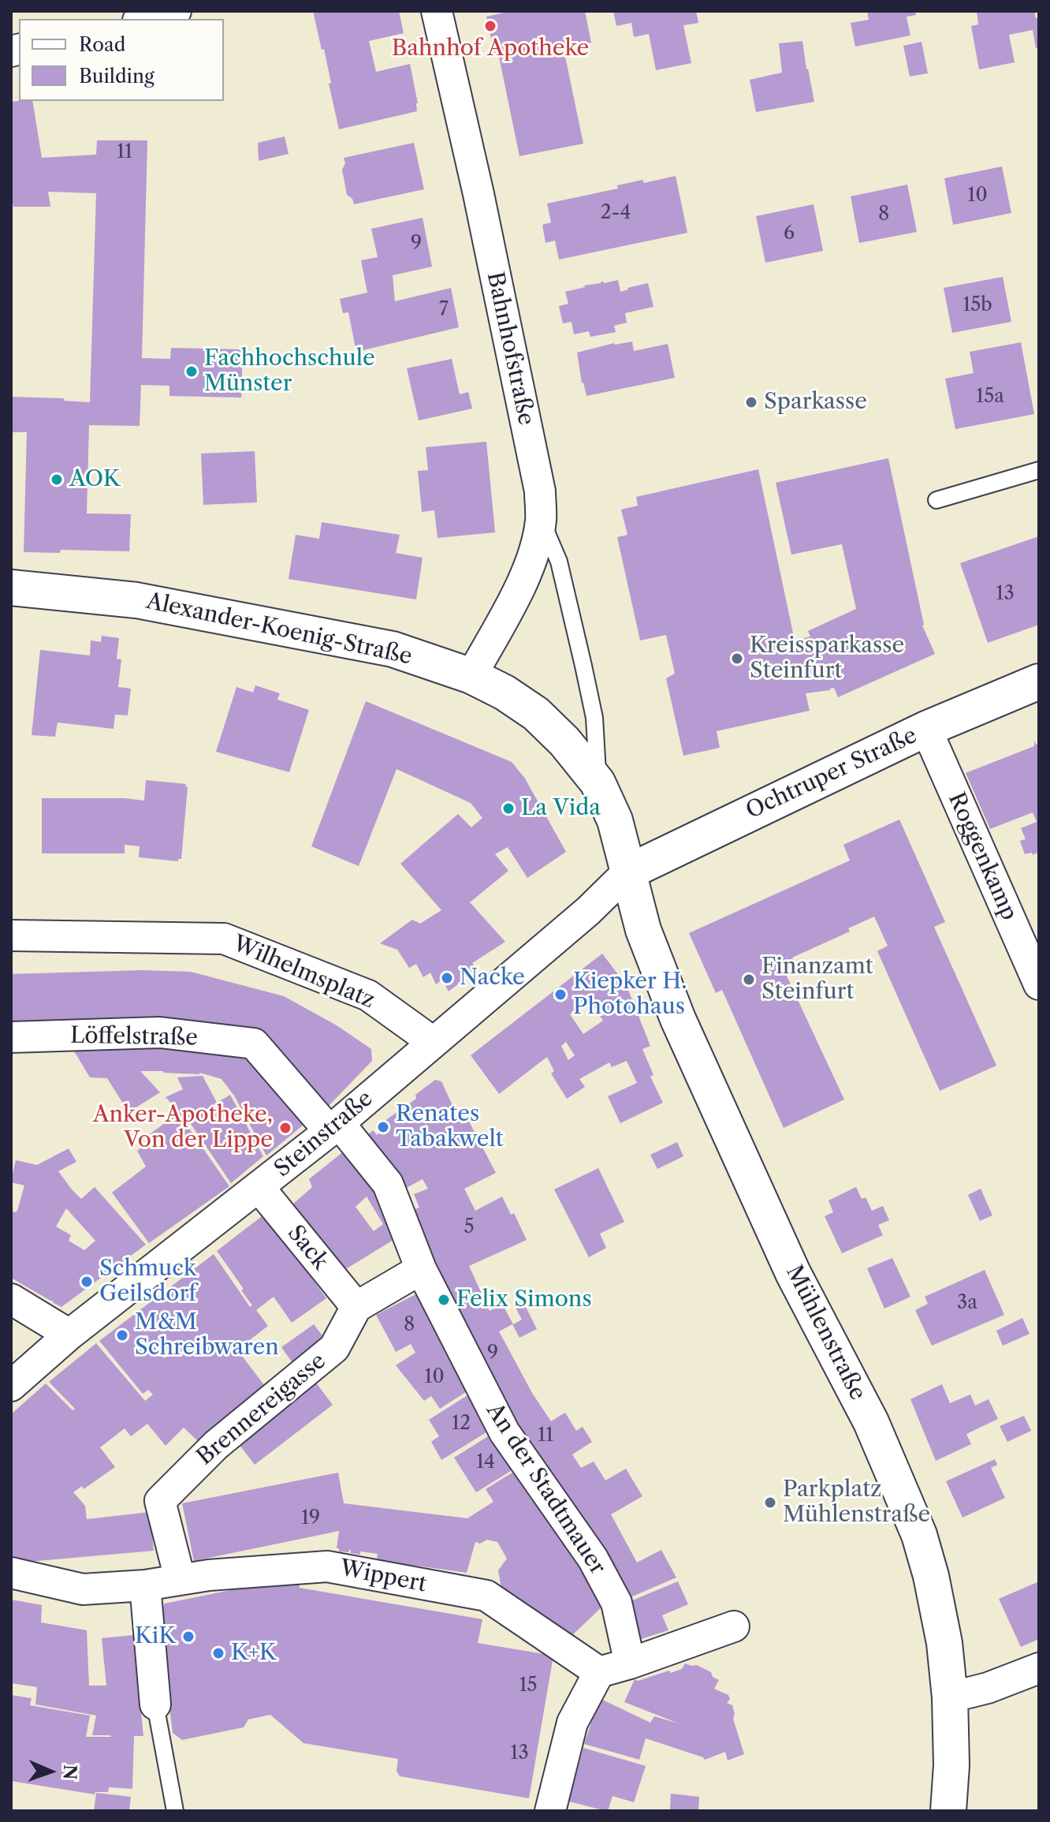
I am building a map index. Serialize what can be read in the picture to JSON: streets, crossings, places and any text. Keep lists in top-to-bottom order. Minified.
{"streets":{"main road":["Alexander-Koenig-Straße","Ochtruper Straße","Mühlenstraße"],"street":["Bahnhofstraße","Roggenkamp","Wilhelmsplatz","Löffelstraße","Steinstraße","Sack","Brennereigasse","An der Stadtmauer","Wippert"]},"crossings":[["Bahnhofstraße","Alexander-Koenig-Straße"],["Alexander-Koenig-Straße","Ochtruper Straße"],["Alexander-Koenig-Straße","Steinstraße"],["Alexander-Koenig-Straße","Mühlenstraße"],["Ochtruper Straße","Roggenkamp"],["Ochtruper Straße","Steinstraße"],["Ochtruper Straße","Mühlenstraße"],["Wilhelmsplatz","Steinstraße"],["Löffelstraße","Steinstraße"],["Löffelstraße","An der Stadtmauer"],["Steinstraße","Sack"],["Steinstraße","Mühlenstraße"],["Steinstraße","An der Stadtmauer"],["Sack","Brennereigasse"],["Brennereigasse","Wippert"]],"places":["Bahnhof Apotheke","Fachhochschule Münster","Sparkasse","AOK","Kreissparkasse Steinfurt","La Vida","Nacke","Finanzamt Steinfurt","Kiepker H. Photohaus","Renates Tabakwelt","Anker-Apotheke, Von der Lippe","Schmuck Geilsdorf","Felix Simons","M&M Schreibwaren","Parkplatz Mühlenstraße","KiK","K+K"],"house_numbers":["11","10","2-4","8","6","9","15b","7","15a","13","5","3a","8","9","10","12","11","14","19","15","13"],"legend":["Road","Building"],"north":"right"}
